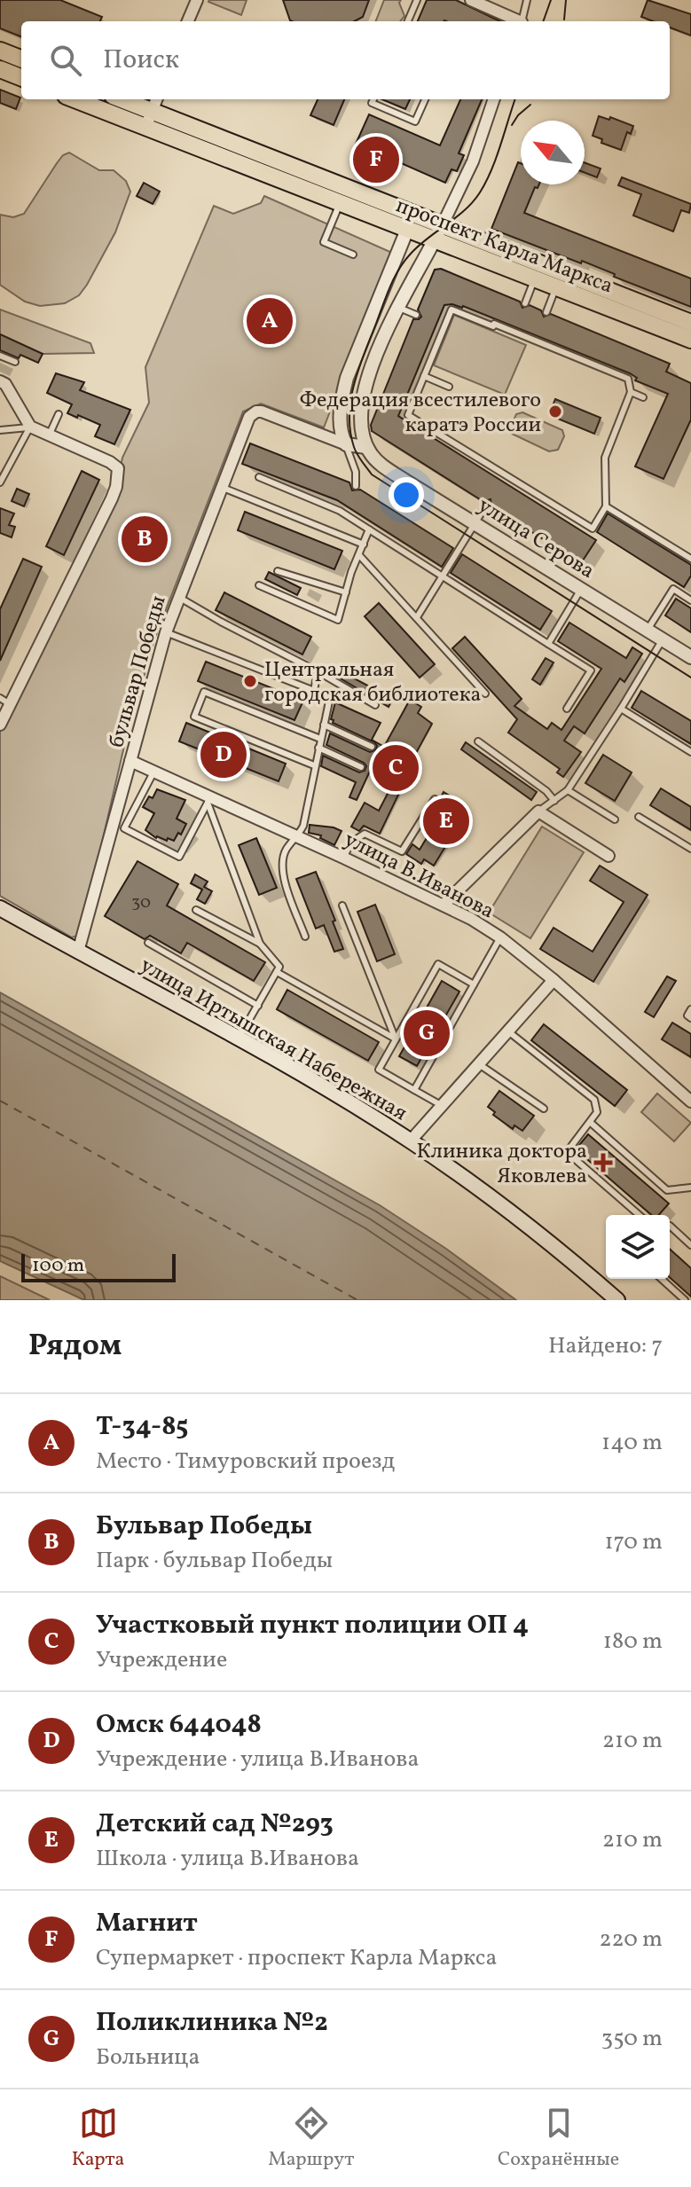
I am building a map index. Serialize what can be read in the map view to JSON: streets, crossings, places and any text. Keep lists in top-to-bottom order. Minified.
{"streets":{"main road":["проспект Карла Маркса","улица Иртышская Набережная"],"street":["улица Серова","бульвар Победы","улица В.Иванова"]},"crossings":[["бульвар Победы","улица В.Иванова"],["бульвар Победы","улица Иртышская Набережная"]],"places":{"other":["Федерация всестилевого каратэ России","Центральная городская библиотека"],"health":["Клиника доктора Яковлева"]},"house_numbers":["30"],"scale_bar":"100 m","north":"top left","page":{"search":"Поиск","pins":["F","A","B","D","C","E","G"],"scale":"100 m","heading":["Рядом","Найдено: 7"],"list":[{"mark":"A","name":"Т-34-85","note":"Место · Тимуровский проезд","value":"140 m"},{"mark":"B","name":"Бульвар Победы","note":"Парк · бульвар Победы","value":"170 m"},{"mark":"C","name":"Участковый пункт полиции ОП 4","note":"Учреждение","value":"180 m"},{"mark":"D","name":"Омск 644048","note":"Учреждение · улица В.Иванова","value":"210 m"},{"mark":"E","name":"Детский сад №293","note":"Школа · улица В.Иванова","value":"210 m"},{"mark":"F","name":"Магнит","note":"Супермаркет · проспект Карла Маркса","value":"220 m"},{"mark":"G","name":"Поликлиника №2","note":"Больница","value":"350 m"}],"nav":["Карта","Маршрут","Сохранённые"]}}
